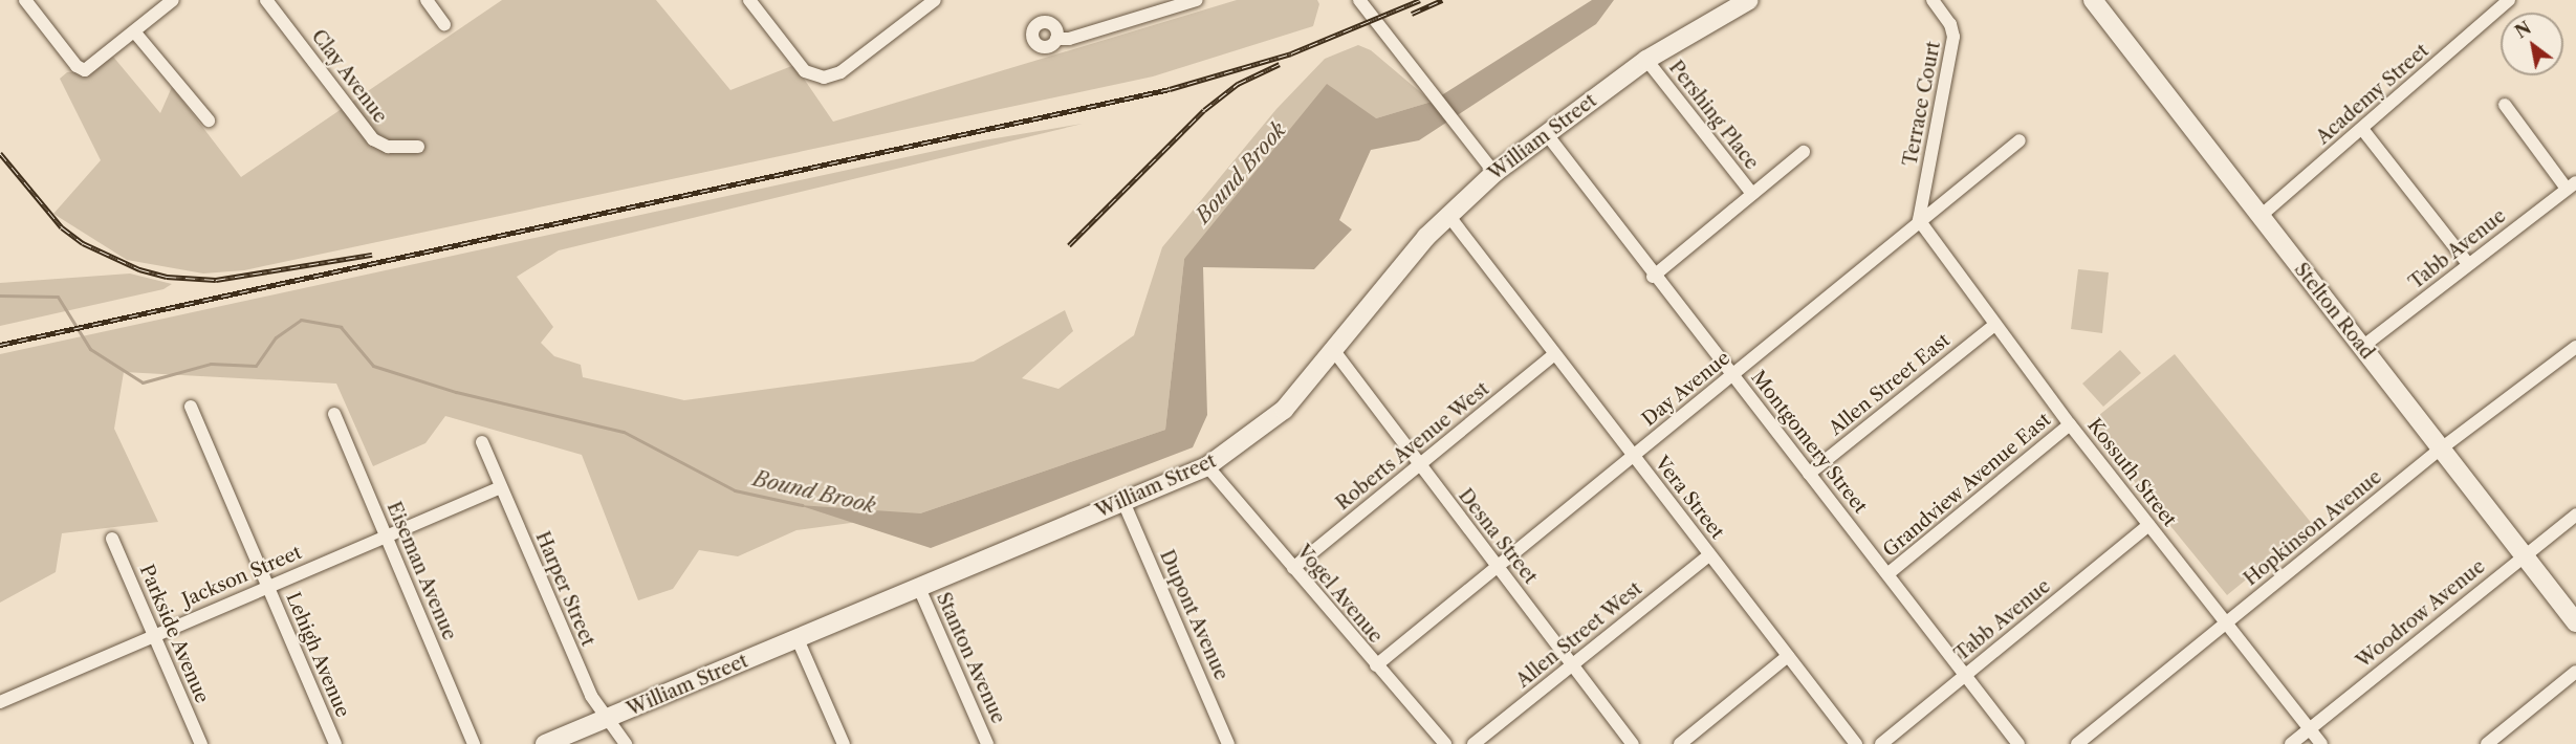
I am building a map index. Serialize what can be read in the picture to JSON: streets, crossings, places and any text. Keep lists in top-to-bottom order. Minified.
{"streets":{"main road":["William Street","Stelton Road"],"street":["Clay Avenue","Academy Street","Terrace Court","Pershing Place","Tabb Avenue","Allen Street East","Day Avenue","Montgomery Street","Roberts Avenue West","Kossuth Street","Grandview Avenue East","Vera Street","Hopkinson Avenue","Desna Street","Eiseman Avenue","Jackson Street","Harper Street","Vogel Avenue","Woodrow Avenue","Dupont Avenue","Parkside Avenue","Allen Street West","Lehigh Avenue","Stanton Avenue"]},"crossings":[["Academy Street","Stelton Road"],["Terrace Court","Day Avenue"],["Terrace Court","Kossuth Street"],["Pershing Place","William Street"],["William Street","Montgomery Street"],["William Street","Vera Street"],["William Street","Desna Street"],["William Street","Harper Street"],["William Street","Vogel Avenue"],["William Street","Dupont Avenue"],["William Street","Stanton Avenue"],["Tabb Avenue","Stelton Road"],["Tabb Avenue","Montgomery Street"],["Tabb Avenue","Kossuth Street"],["Stelton Road","Hopkinson Avenue"],["Stelton Road","Woodrow Avenue"],["Allen Street East","Montgomery Street"],["Allen Street East","Kossuth Street"],["Day Avenue","Montgomery Street"],["Day Avenue","Kossuth Street"],["Day Avenue","Vera Street"],["Day Avenue","Desna Street"],["Day Avenue","Vogel Avenue"],["Montgomery Street","Grandview Avenue East"],["Roberts Avenue West","Vera Street"],["Roberts Avenue West","Desna Street"],["Roberts Avenue West","Vogel Avenue"],["Kossuth Street","Grandview Avenue East"],["Kossuth Street","Hopkinson Avenue"],["Kossuth Street","Woodrow Avenue"],["Vera Street","Allen Street West"],["Desna Street","Allen Street West"],["Eiseman Avenue","Jackson Street"],["Jackson Street","Harper Street"],["Jackson Street","Parkside Avenue"],["Jackson Street","Lehigh Avenue"]],"water":["Bound Brook"],"north":"top left"}
